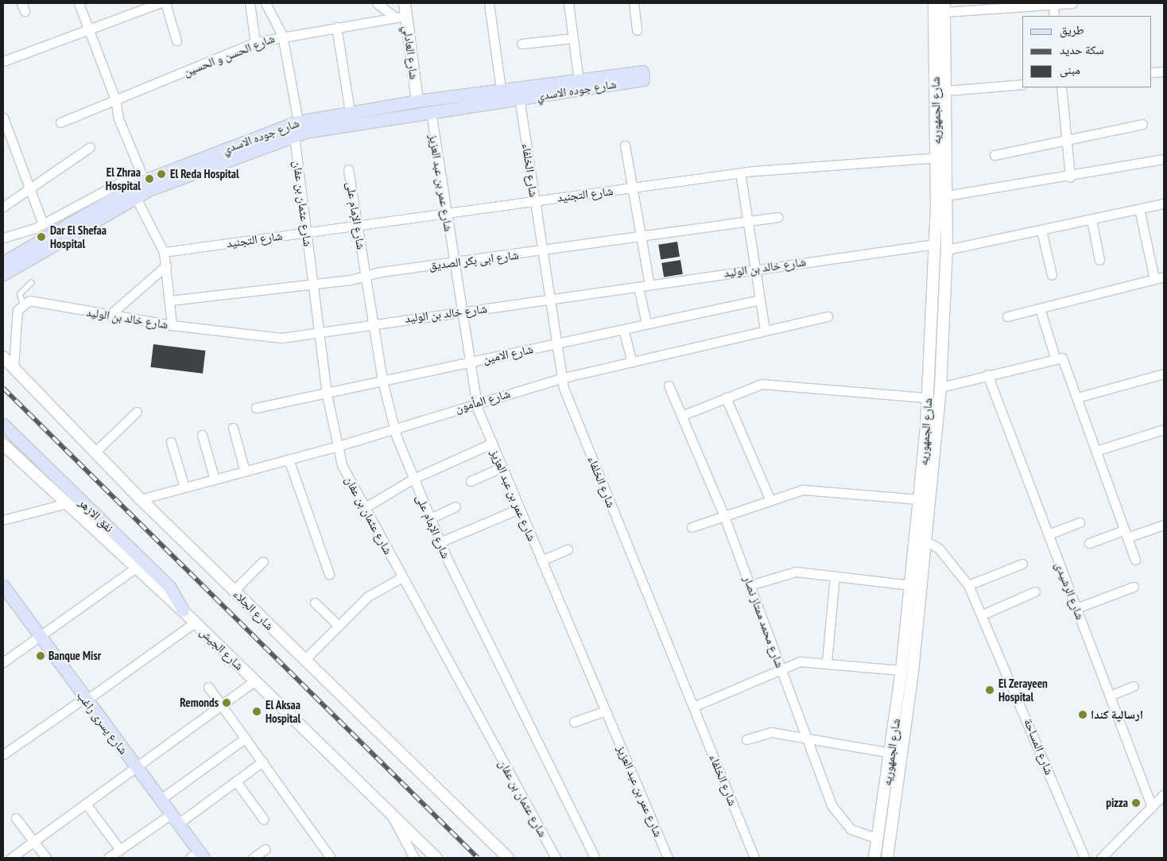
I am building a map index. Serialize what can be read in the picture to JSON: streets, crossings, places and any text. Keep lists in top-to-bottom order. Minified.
{"streets":{"main road":["شارع جوده الاسدي","نفق الازهر","شارع يسرى راغب"],"street":["شارع العادلي","شارع الحسن و الحسين","شارع الجمهوريه","شارع الخلفاء","شارع عمر بن عبد العزيز","شارع التجنيد","شارع عثمان بن عفان","شارع الإمام على","شارع ابى بكر الصديق","شارع خالد بن الوليد","شارع الامين","شارع المأمون","شارع الرشيدى","شارع الجلاء","شارع محمد ممتاز نصار","شارع الجيش","شارع المساحة"]},"crossings":[["شارع العادلي","شارع الحسن و الحسين"],["شارع العادلي","شارع جوده الاسدي"],["شارع جوده الاسدي","شارع الخلفاء"],["شارع جوده الاسدي","شارع عمر بن عبد العزيز"],["شارع جوده الاسدي","شارع عثمان بن عفان"],["شارع الجمهوريه","شارع التجنيد"],["شارع الجمهوريه","شارع خالد بن الوليد"],["شارع الجمهوريه","شارع محمد ممتاز نصار"],["شارع الجمهوريه","شارع المساحة"],["شارع الخلفاء","شارع التجنيد"],["شارع الخلفاء","شارع ابى بكر الصديق"],["شارع الخلفاء","شارع خالد بن الوليد"],["شارع الخلفاء","شارع الامين"],["شارع الخلفاء","شارع المأمون"],["شارع عمر بن عبد العزيز","شارع التجنيد"],["شارع عمر بن عبد العزيز","شارع ابى بكر الصديق"],["شارع عمر بن عبد العزيز","شارع خالد بن الوليد"],["شارع عمر بن عبد العزيز","شارع الامين"],["شارع عمر بن عبد العزيز","شارع المأمون"],["شارع التجنيد","شارع عثمان بن عفان"],["شارع التجنيد","شارع الإمام على"],["شارع عثمان بن عفان","شارع ابى بكر الصديق"],["شارع عثمان بن عفان","شارع خالد بن الوليد"],["شارع عثمان بن عفان","شارع الامين"],["شارع عثمان بن عفان","شارع المأمون"],["شارع الإمام على","شارع ابى بكر الصديق"],["شارع الإمام على","شارع خالد بن الوليد"],["شارع الإمام على","شارع الامين"],["شارع الإمام على","شارع المأمون"],["شارع المأمون","شارع الجلاء"],["نفق الازهر","شارع الجيش"]],"places":["El Reda Hospital","El Zhraa Hospital","Dar El Shefaa Hospital","Banque Misr","El Zerayeen Hospital","Remonds","El Aksaa Hospital","ارسالية كندا","pizza"],"legend":["طريق","سكة حديد","مبنى"]}
